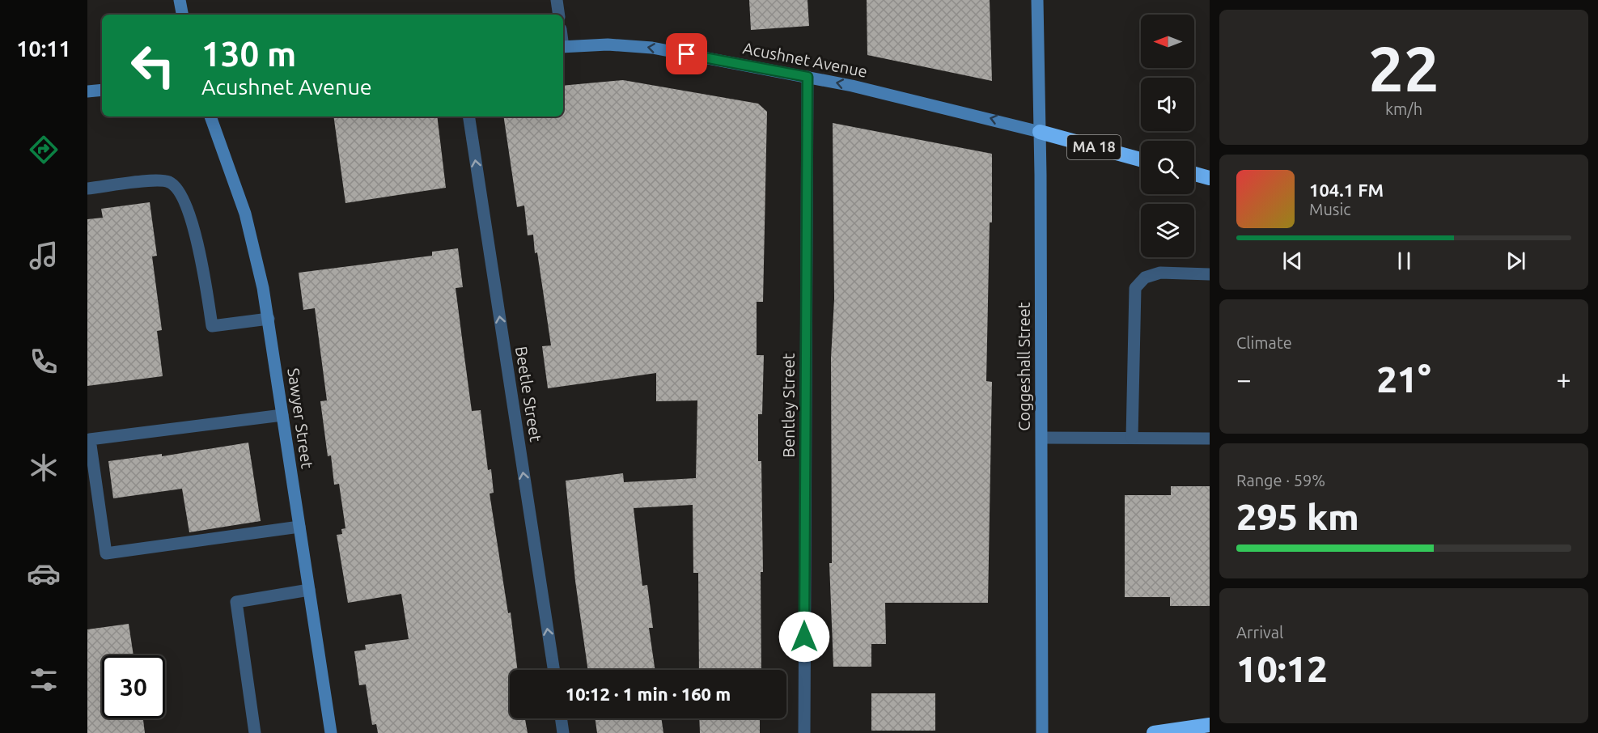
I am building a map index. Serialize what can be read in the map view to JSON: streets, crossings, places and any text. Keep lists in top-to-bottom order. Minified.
{"streets":{"highway":["MA 18"],"main road":["Acushnet Avenue","Coggeshall Street","Sawyer Street"],"street":["Beetle Street","Bentley Street"]},"crossings":[["Acushnet Avenue","MA 18"],["Acushnet Avenue","Coggeshall Street"],["Acushnet Avenue","Bentley Street"],["MA 18","Coggeshall Street"]],"one_way":["Acushnet Avenue","Beetle Street"],"north":"left","page":{"tabs":"10:11","tile":[["22","km/h"],"Climate",["Range · 59%","295 km"],["Arrival","10:12"]],"turn":["130 m","Acushnet Avenue"],"song":["104.1 FM","Music"],"heat":["−","21°","+"],"limit":"30","trip":"10:12 · 1 min · 160 m"}}
